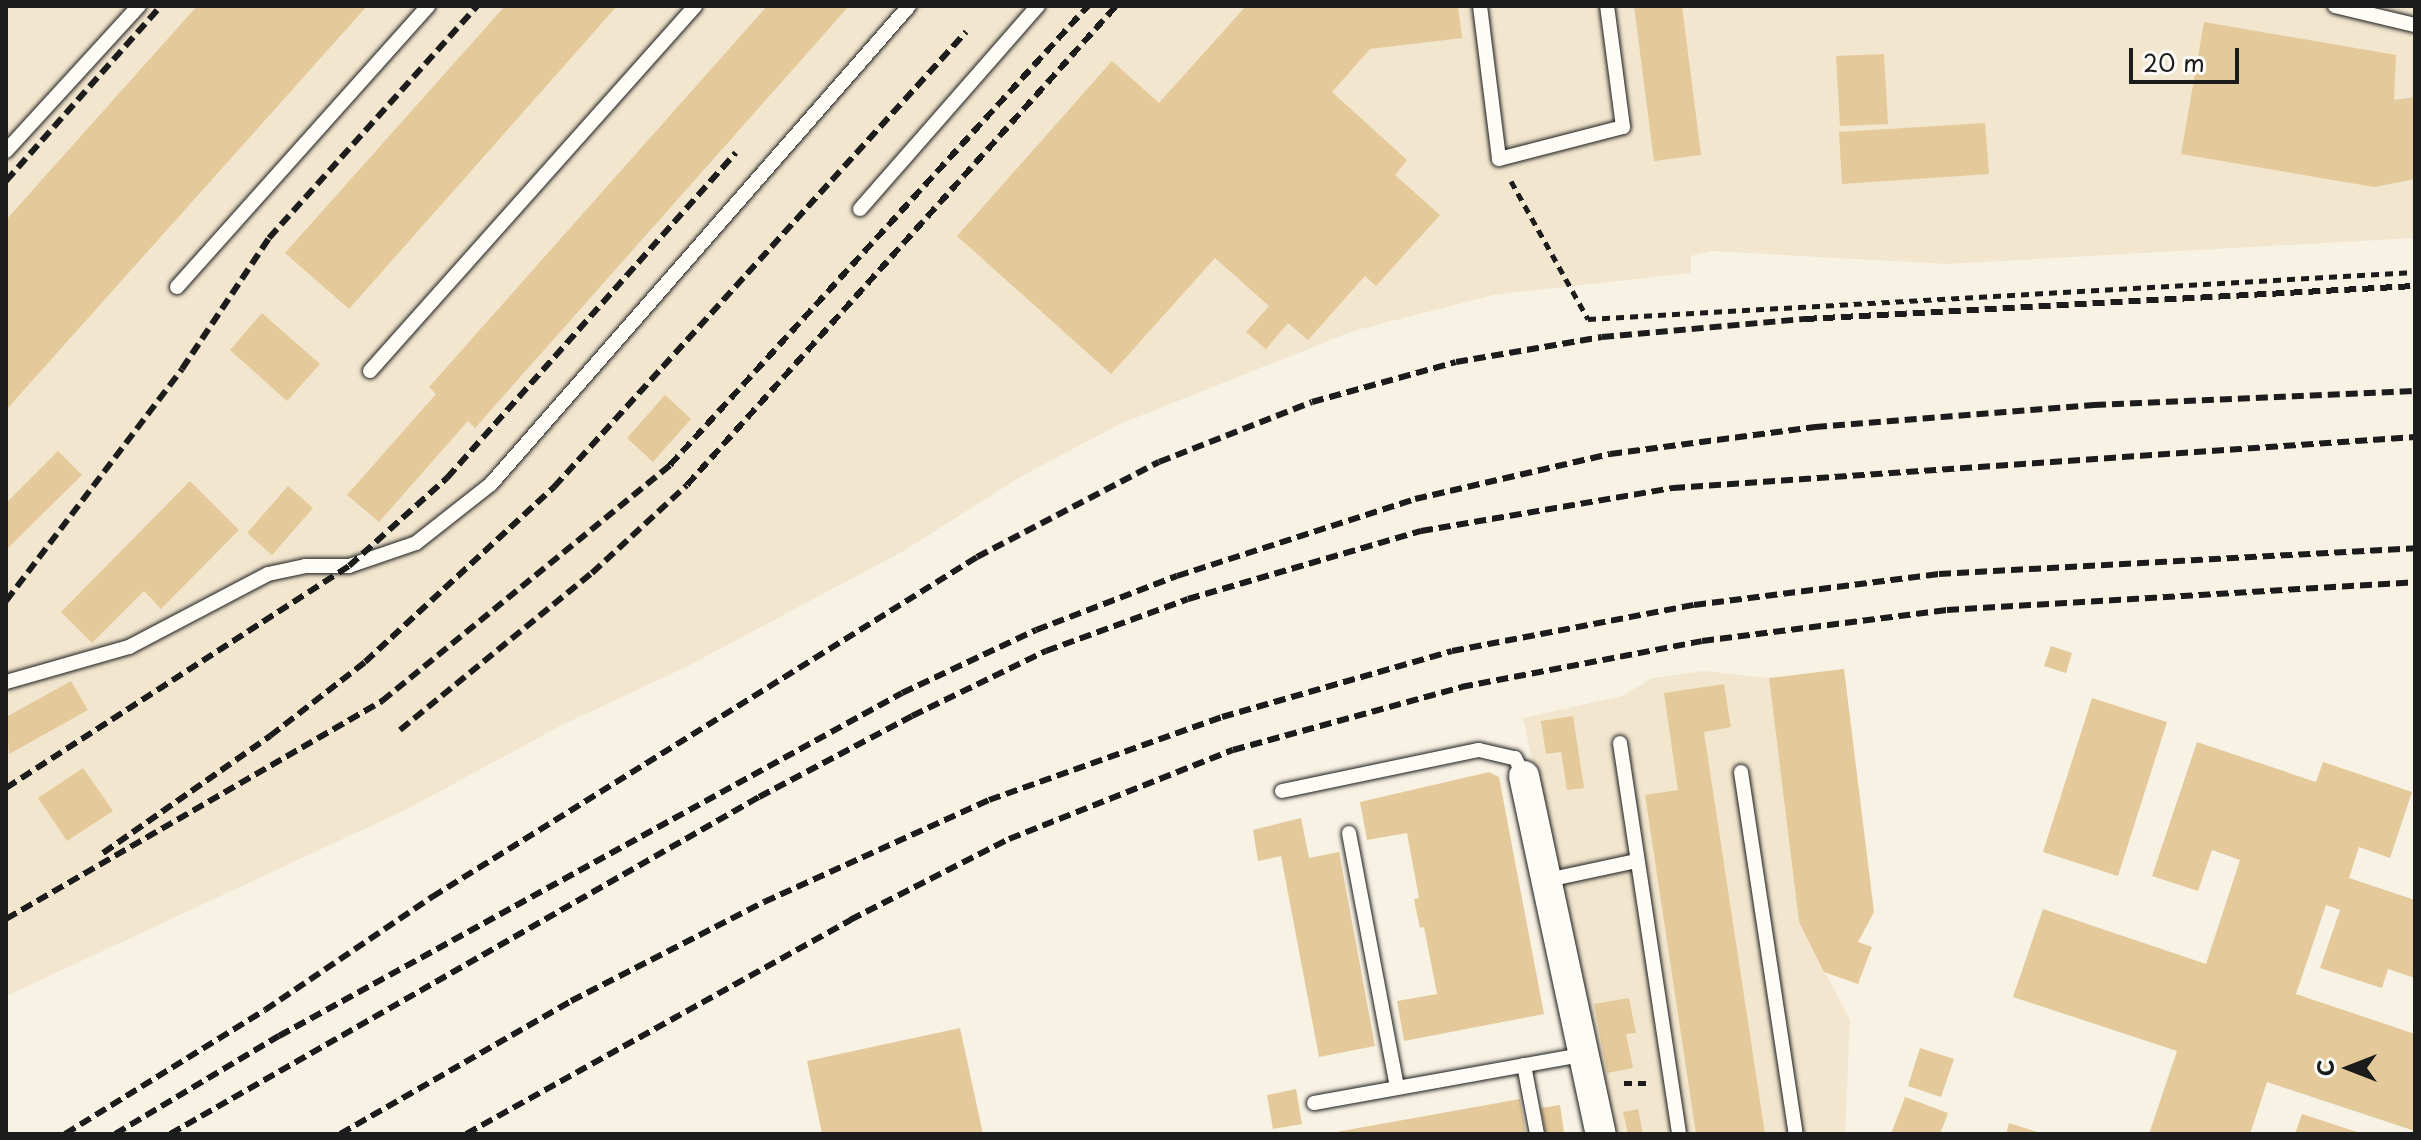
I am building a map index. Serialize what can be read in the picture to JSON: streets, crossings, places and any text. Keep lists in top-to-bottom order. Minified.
{"scale_bar":"20 m","north":"left"}
